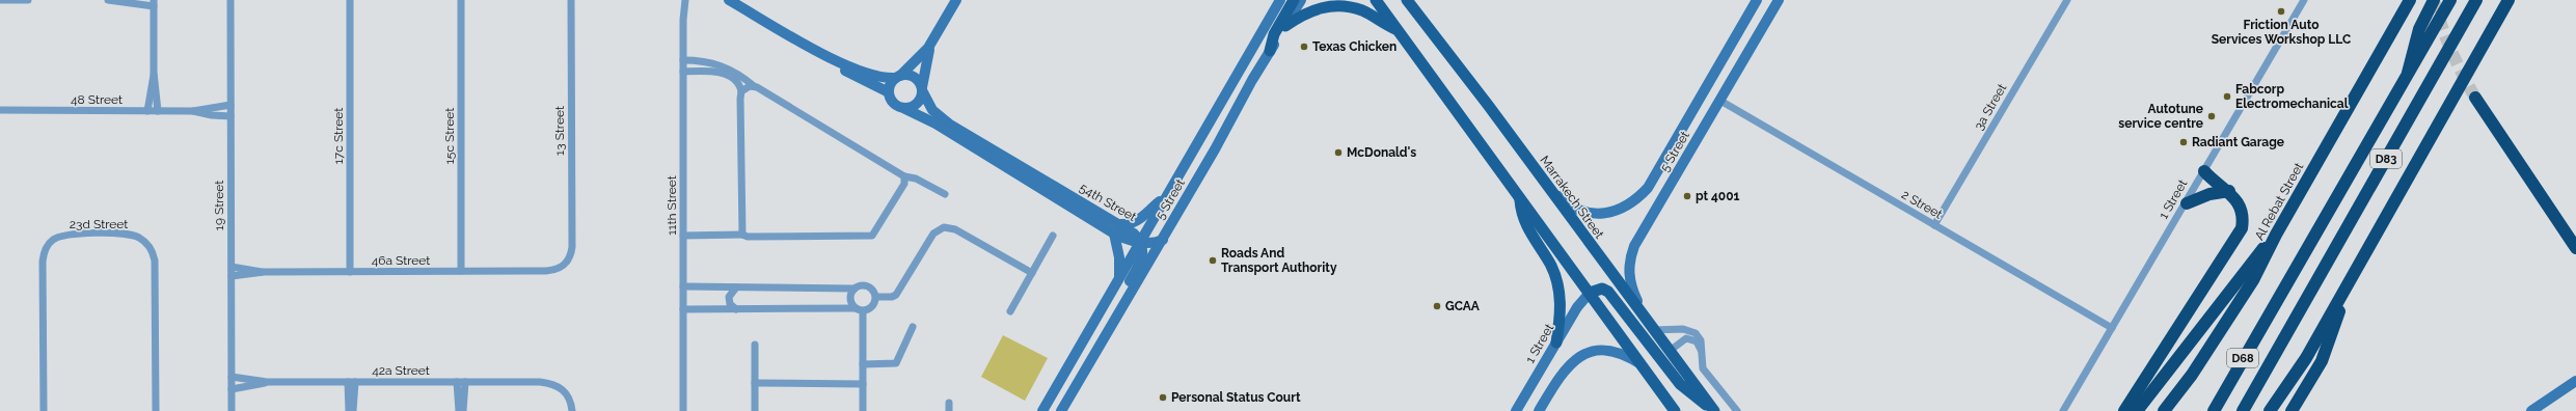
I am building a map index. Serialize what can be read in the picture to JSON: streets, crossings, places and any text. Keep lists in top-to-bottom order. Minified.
{"streets":{"highway":["D83","Al Rebat Street","D68"],"main road":["Marrakech Street"],"street":["48 Street","3a Street","13 Street","17c Street","15c Street","5 Street","1 Street","54th Street","2 Street","19 Street","11th Street","23d Street","46a Street","42a Street"]},"crossings":[["48 Street","19 Street"],["3a Street","2 Street"],["13 Street","46a Street"],["17c Street","46a Street"],["15c Street","46a Street"],["5 Street","Marrakech Street"],["5 Street","54th Street"],["5 Street","2 Street"],["D83","D68"],["1 Street","2 Street"],["19 Street","46a Street"],["19 Street","42a Street"]],"places":["Friction Auto Services Workshop LLC","Texas Chicken","Fabcorp Electromechanical","Autotune service centre","Radiant Garage","McDonald's","pt 4001","Roads And Transport Authority","GCAA","Personal Status Court"]}
